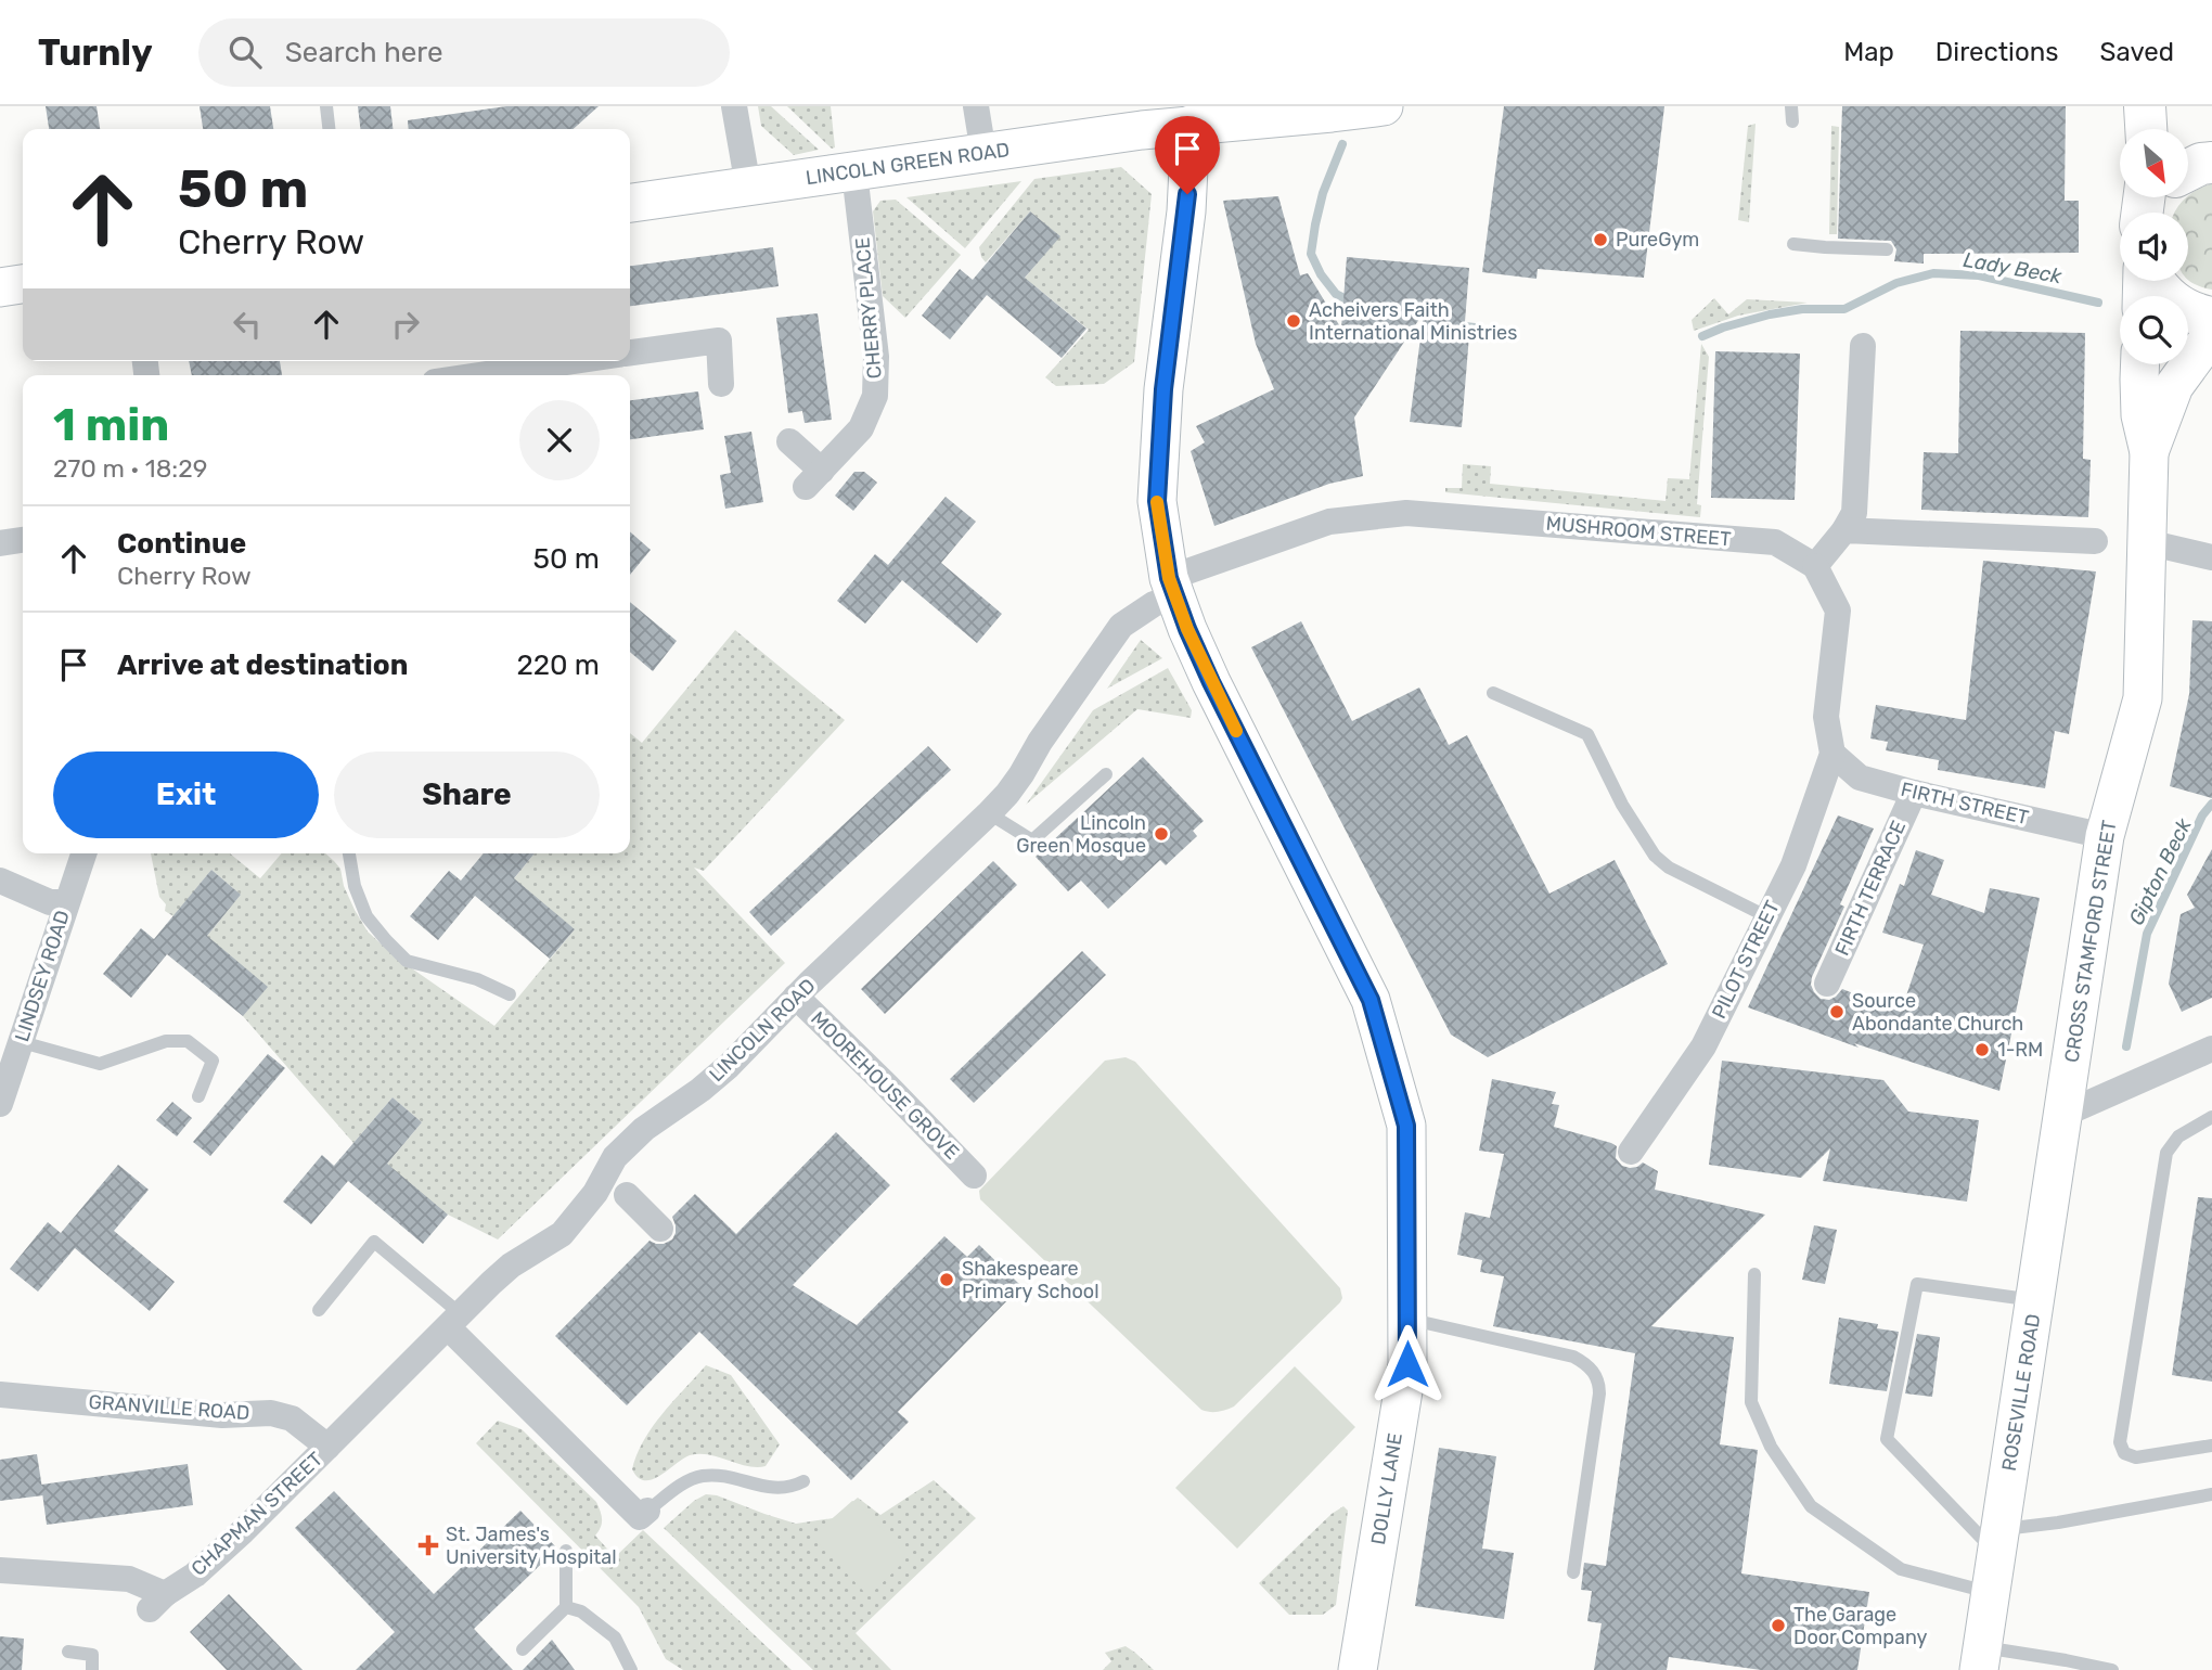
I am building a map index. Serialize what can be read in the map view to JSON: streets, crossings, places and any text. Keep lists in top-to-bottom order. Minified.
{"streets":{"street":["LINCOLN GREEN ROAD","CHERRY PLACE","MUSHROOM STREET","FIRTH STREET","FIRTH TERRACE","CROSS STAMFORD STREET","PILOT STREET","LINDSEY ROAD","LINCOLN ROAD","MOOREHOUSE GROVE","ROSEVILLE ROAD","GRANVILLE ROAD","DOLLY LANE","CHAPMAN STREET"]},"crossings":[["LINCOLN GREEN ROAD","CHERRY PLACE"],["LINCOLN GREEN ROAD","DOLLY LANE"],["MUSHROOM STREET","LINCOLN ROAD"],["MUSHROOM STREET","DOLLY LANE"],["FIRTH STREET","FIRTH TERRACE"],["FIRTH STREET","CROSS STAMFORD STREET"],["FIRTH STREET","PILOT STREET"],["CROSS STAMFORD STREET","ROSEVILLE ROAD"],["LINCOLN ROAD","MOOREHOUSE GROVE"],["LINCOLN ROAD","GRANVILLE ROAD"],["LINCOLN ROAD","DOLLY LANE"],["LINCOLN ROAD","CHAPMAN STREET"],["GRANVILLE ROAD","CHAPMAN STREET"]],"water":["Lady Beck","Gipton Beck"],"places":{"other":["PureGym","Acheivers Faith International Ministries","Lincoln Green Mosque","Source Abondante Church","1-RM","Shakespeare Primary School","The Garage Door Company"],"health":["St. James's University Hospital"]},"north":"bottom right","page":{"header":"Turnly","search":"Search here","nav":["Map","Directions","Saved"],"turn":["50 m","Cherry Row"],"heading":["1 min","270 m · 18:29"],"list":[{"name":"Continue","note":"Cherry Row","value":"50 m"},{"name":"Arrive at destination","value":"220 m"}],"buttons":["Exit","Share"]}}
